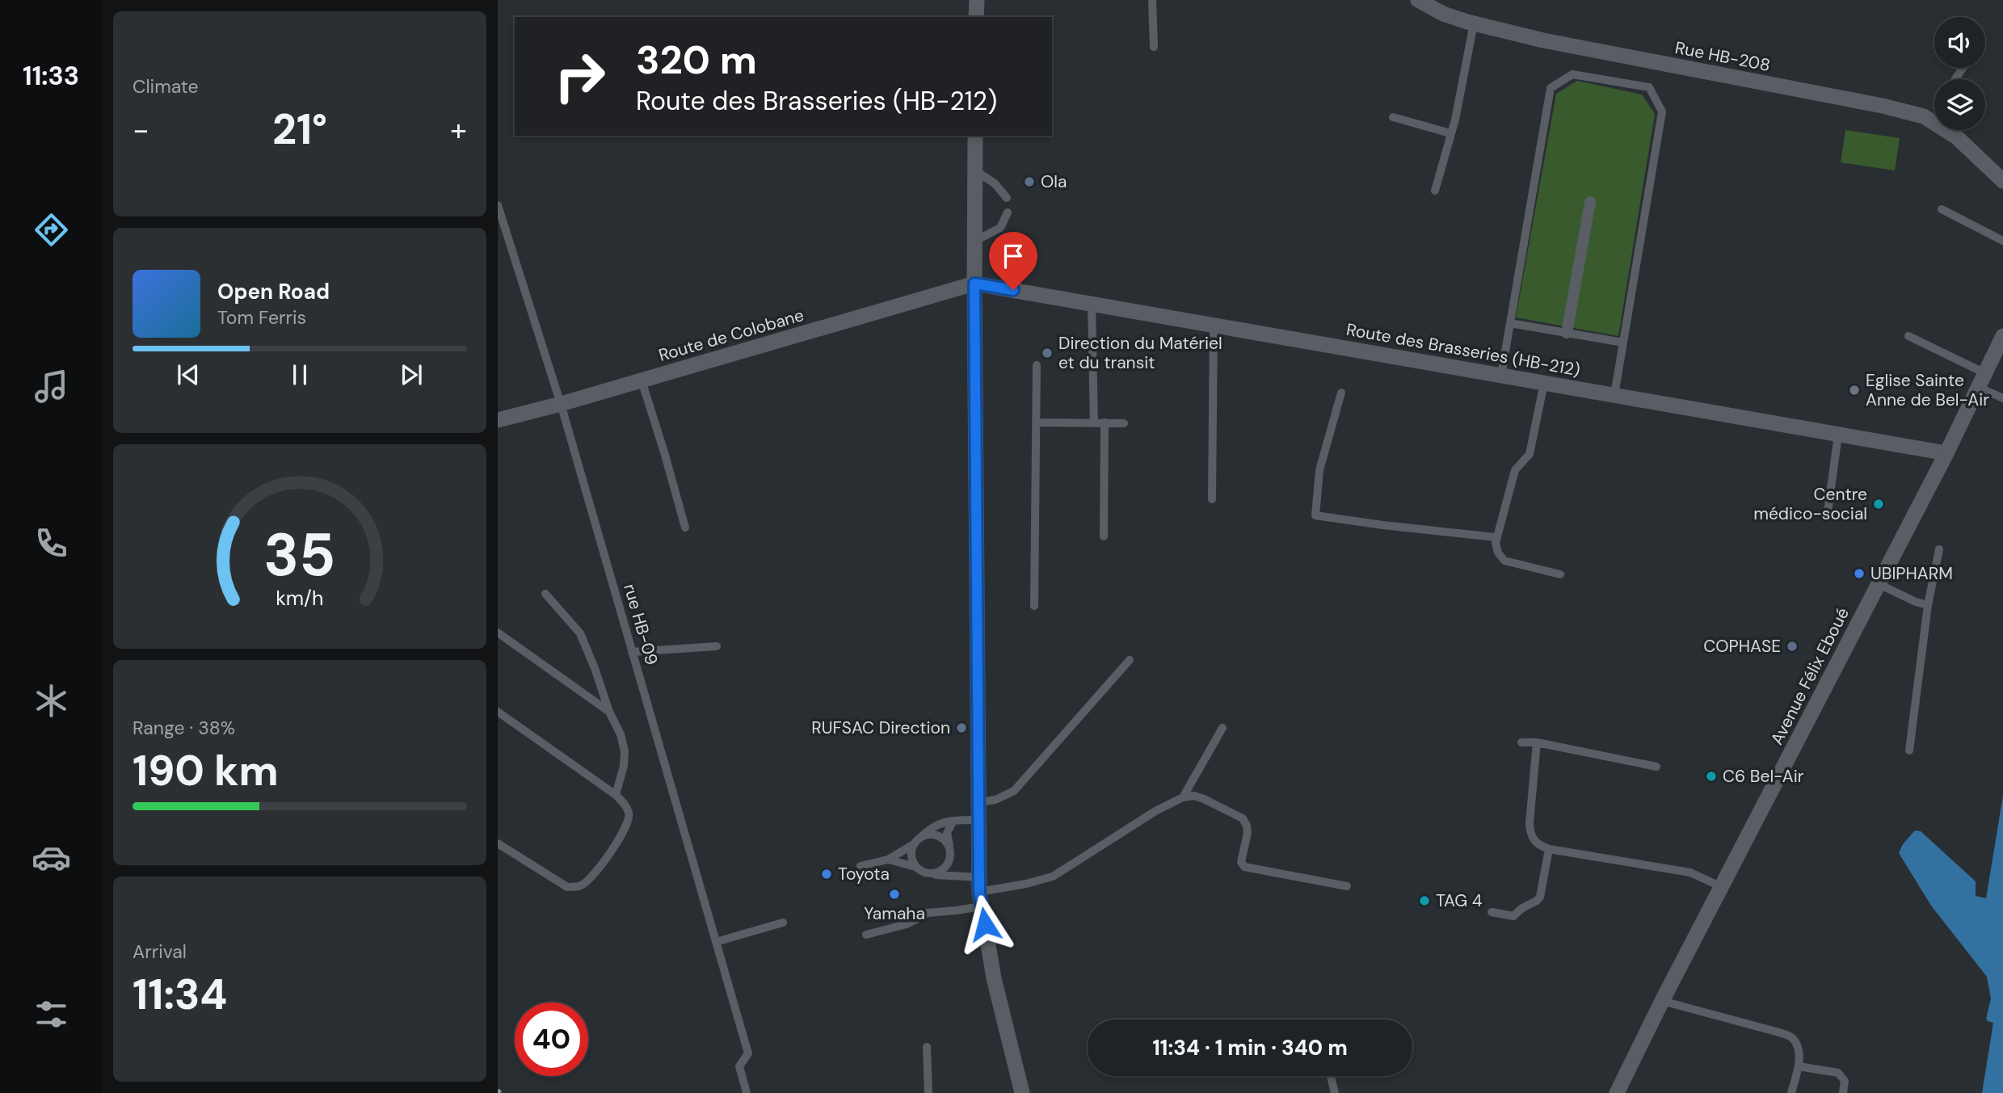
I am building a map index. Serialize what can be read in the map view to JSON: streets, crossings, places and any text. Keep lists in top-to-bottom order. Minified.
{"streets":{"street":["Rue HB-208","Route de Colobane","Route des Brasseries (HB-212)","Avenue Félix Eboué"],"lane":["rue HB-09"]},"crossings":[["Route de Colobane","Route des Brasseries (HB-212)"],["Route de Colobane","rue HB-09"],["Route des Brasseries (HB-212)","Avenue Félix Eboué"]],"places":["Ola","Direction du Matériel et du transit","Eglise Sainte Anne de Bel-Air","Centre médico-social","UBIPHARM","COPHASE","RUFSAC Direction","C6 Bel-Air","Toyota","Yamaha","TAG 4"],"page":{"tabs":"11:33","tile":["Climate",["Range · 38%","190 km"],["Arrival","11:34"]],"turn":["320 m","Route des Brasseries (HB-212)"],"heat":["−","21°","+"],"song":["Open Road","Tom Ferris"],"limit":"40","trip":"11:34 · 1 min · 340 m","gauge":["35","km/h"]}}
